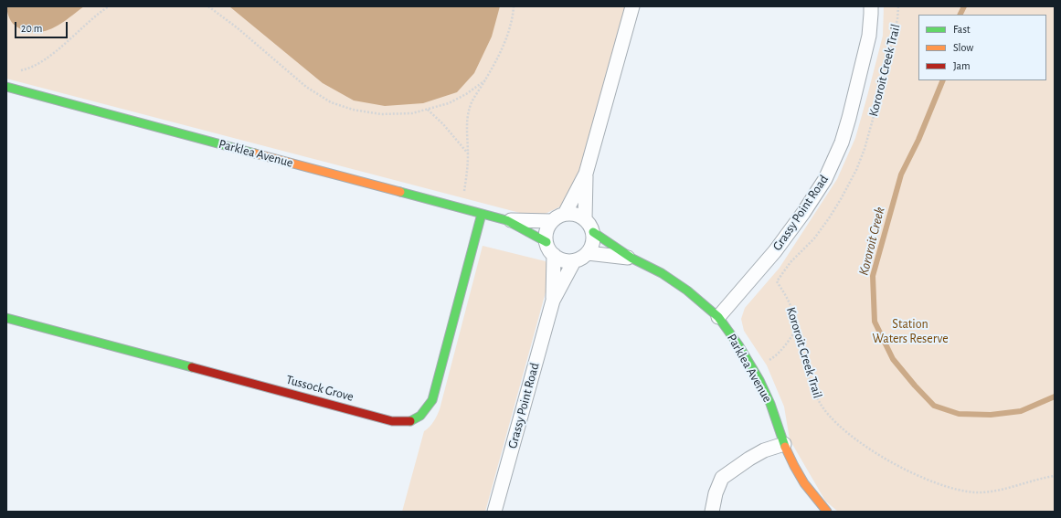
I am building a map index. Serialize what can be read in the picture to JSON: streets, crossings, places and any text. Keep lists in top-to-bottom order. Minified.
{"streets":{"street":["Parklea Avenue","Grassy Point Road","Tussock Grove"],"path":["Kororoit Creek Trail"]},"crossings":[["Parklea Avenue","Grassy Point Road"],["Parklea Avenue","Tussock Grove"]],"water":["Kororoit Creek"],"parks":["Station Waters Reserve"],"legend":["Fast","Slow","Jam"],"scale_bar":"20 m"}
